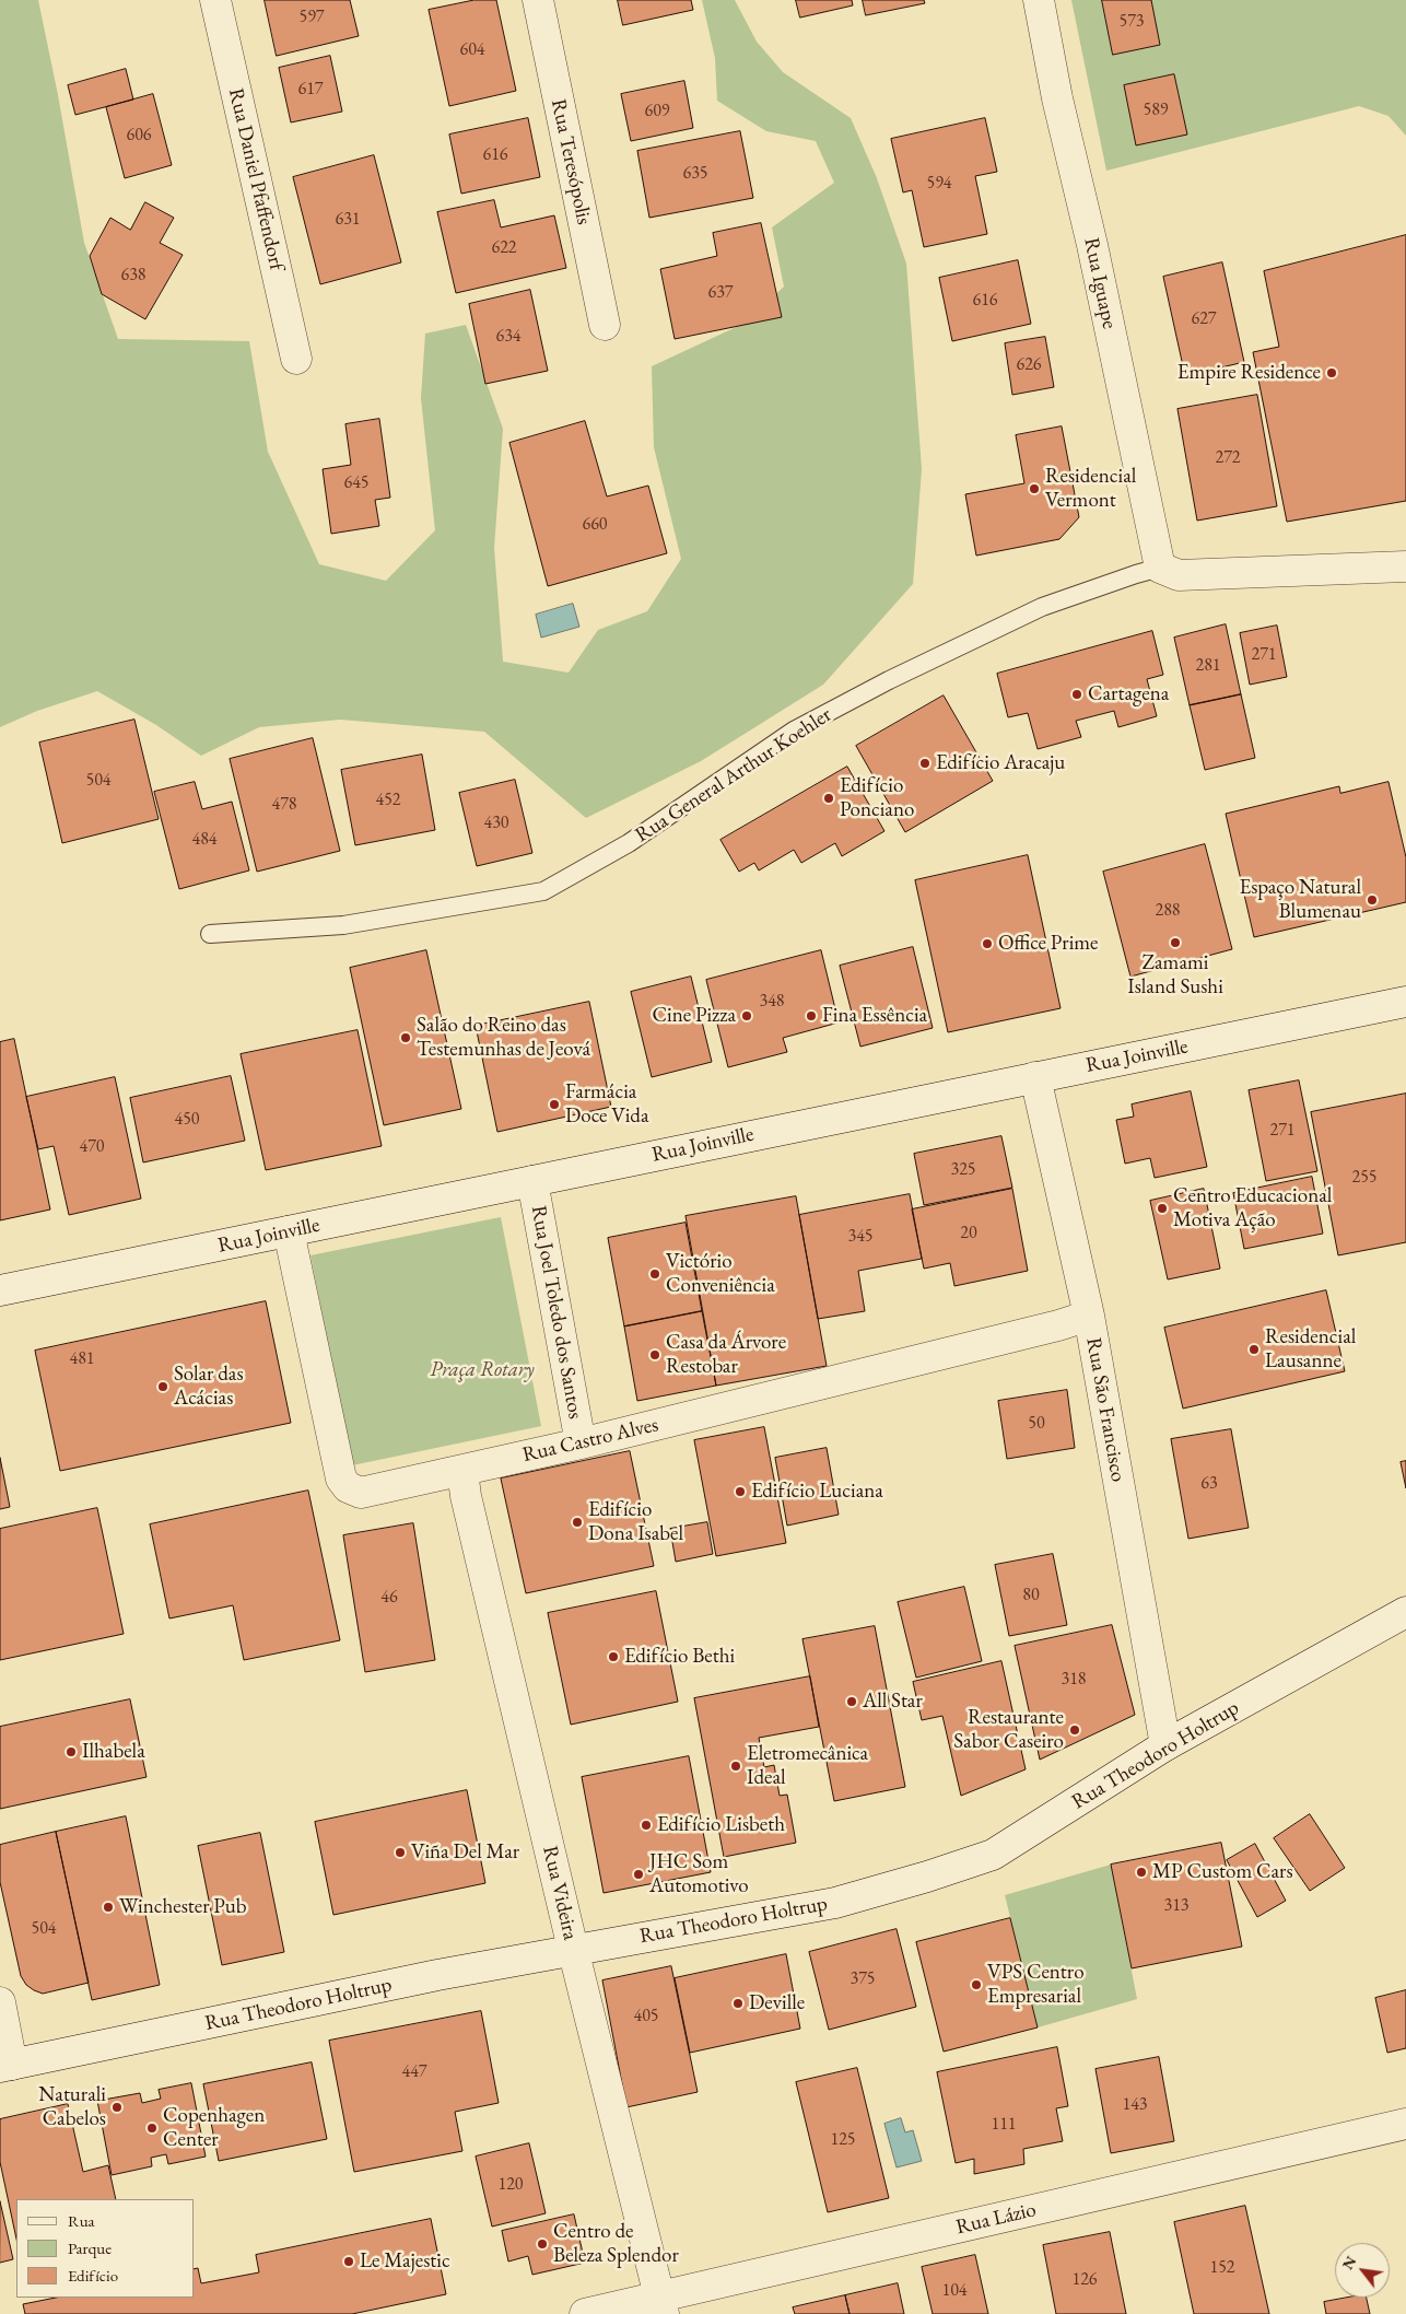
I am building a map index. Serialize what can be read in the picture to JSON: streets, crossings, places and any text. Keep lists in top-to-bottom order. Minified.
{"streets":{"street":["Rua Teresópolis","Rua Daniel Pfaffendorf","Rua Iguape","Rua Joinville","Rua Joel Toledo dos Santos","Rua São Francisco","Rua Castro Alves","Rua Theodoro Holtrup","Rua Videira","Rua Lázio"],"lane":["Rua General Arthur Koehler"]},"crossings":[["Rua Iguape","Rua General Arthur Koehler"],["Rua Joinville","Rua Joel Toledo dos Santos"],["Rua Joinville","Rua São Francisco"],["Rua Joinville","Rua Castro Alves"],["Rua Joel Toledo dos Santos","Rua Castro Alves"],["Rua São Francisco","Rua Castro Alves"],["Rua São Francisco","Rua Theodoro Holtrup"],["Rua Castro Alves","Rua Videira"],["Rua Theodoro Holtrup","Rua Videira"],["Rua Videira","Rua Lázio"]],"parks":["Praça Rotary"],"places":["Empire Residence","Residencial Vermont","Cartagena","Edifício Aracaju","Edifício Ponciano","Espaço Natural Blumenau","Zamami Island Sushi","Office Prime","Cine Pizza","Fina Essência","Salão do Reino das Testemunhas de Jeová","Farmácia Doce Vida","Centro Educacional Motiva Ação","Victório Conveniência","Residencial Lausanne","Casa da Árvore Restobar","Solar das Acácias","Edifício Luciana","Edifício Dona Isabel","Edifício Bethi","All Star","Restaurante Sabor Caseiro","Ilhabela","Eletromecânica Ideal","Edifício Lisbeth","Viña Del Mar","MP Custom Cars","JHC Som Automotivo","Winchester Pub","VPS Centro Empresarial","Deville","Naturali Cabelos","Copenhagen Center","Centro de Beleza Splendor","Le Majestic"],"house_numbers":["597","573","604","617","589","609","606","616","635","594","631","622","638","637","616","627","634","626","272","645","660","271","281","504","452","478","430","484","288","348","450","271","470","325","255","20","345","481","50","63","80","46","318","313","504","375","405","447","143","111","125","120","152","126","104"],"legend":["Rua","Parque","Edifício"],"north":"top left"}
